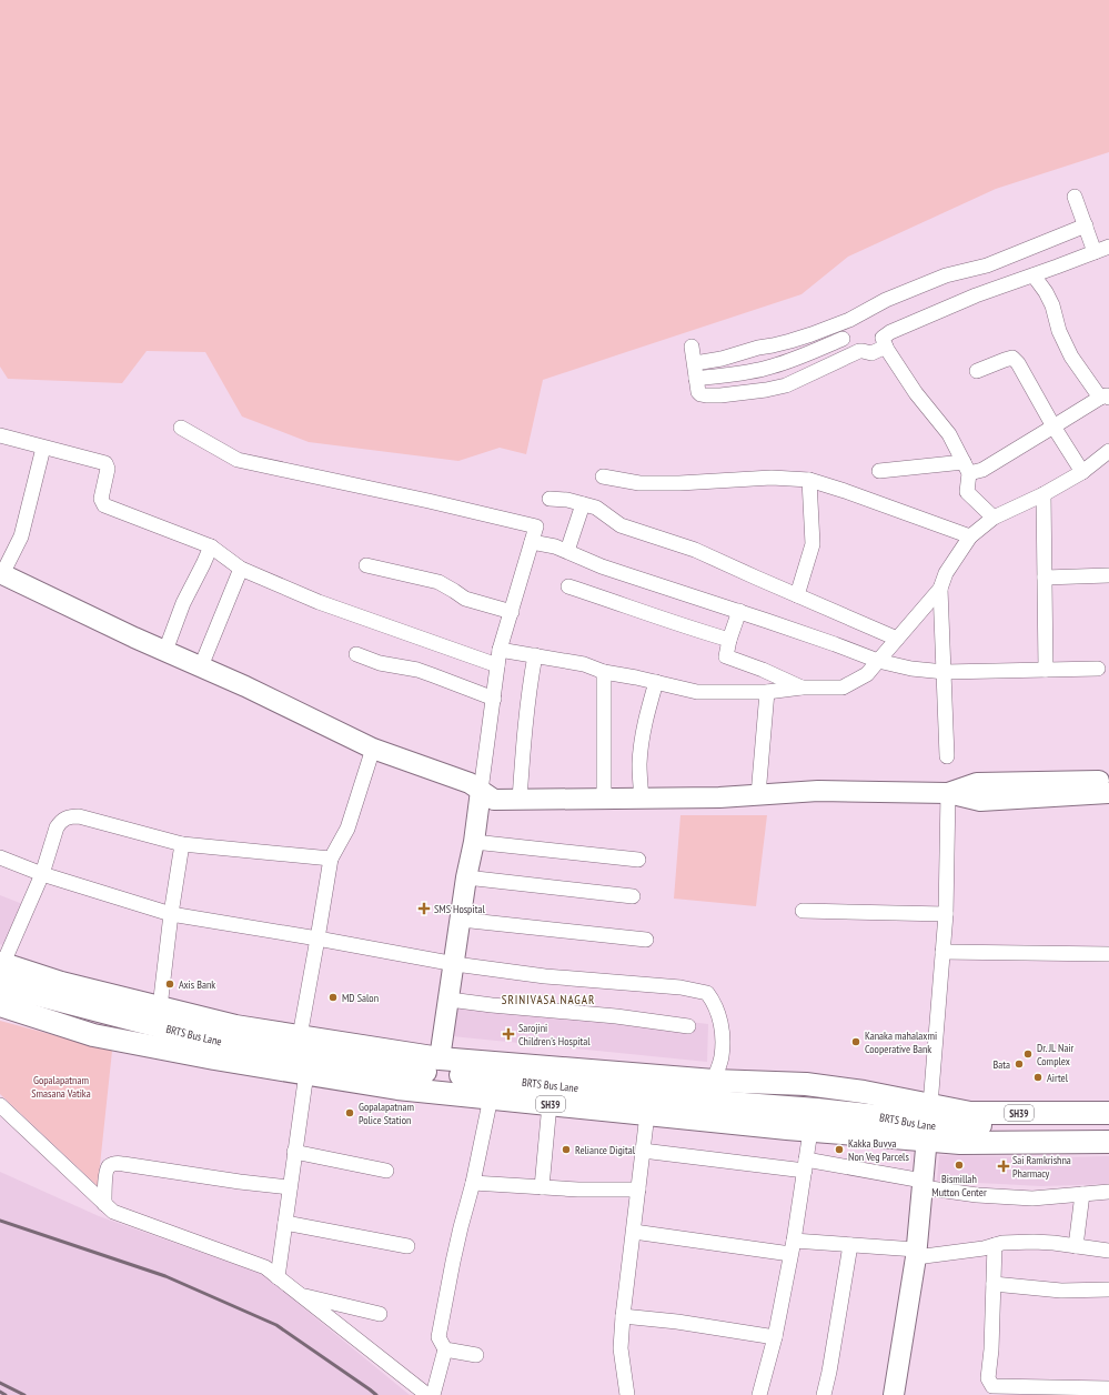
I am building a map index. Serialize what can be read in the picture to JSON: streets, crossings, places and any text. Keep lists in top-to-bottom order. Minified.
{"streets":{"main road":["BRTS Bus Lane","SH39"]},"crossings":[["BRTS Bus Lane","SH39"]],"districts":["SRINIVASA NAGAR"],"parks":["Gopalapatnam Smasana Vatika"],"places":{"health":["SMS Hospital","Sarojini Children's Hospital","Sai Ramkrishna Pharmacy"],"other":["Axis Bank","MD Salon","Kanaka mahalaxmi Cooperative Bank","Dr. JL Nair Complex","Bata","Airtel","Gopalapatnam Police Station","Reliance Digital","Kakka Buvva Non Veg Parcels","Bismillah Mutton Center"]}}
